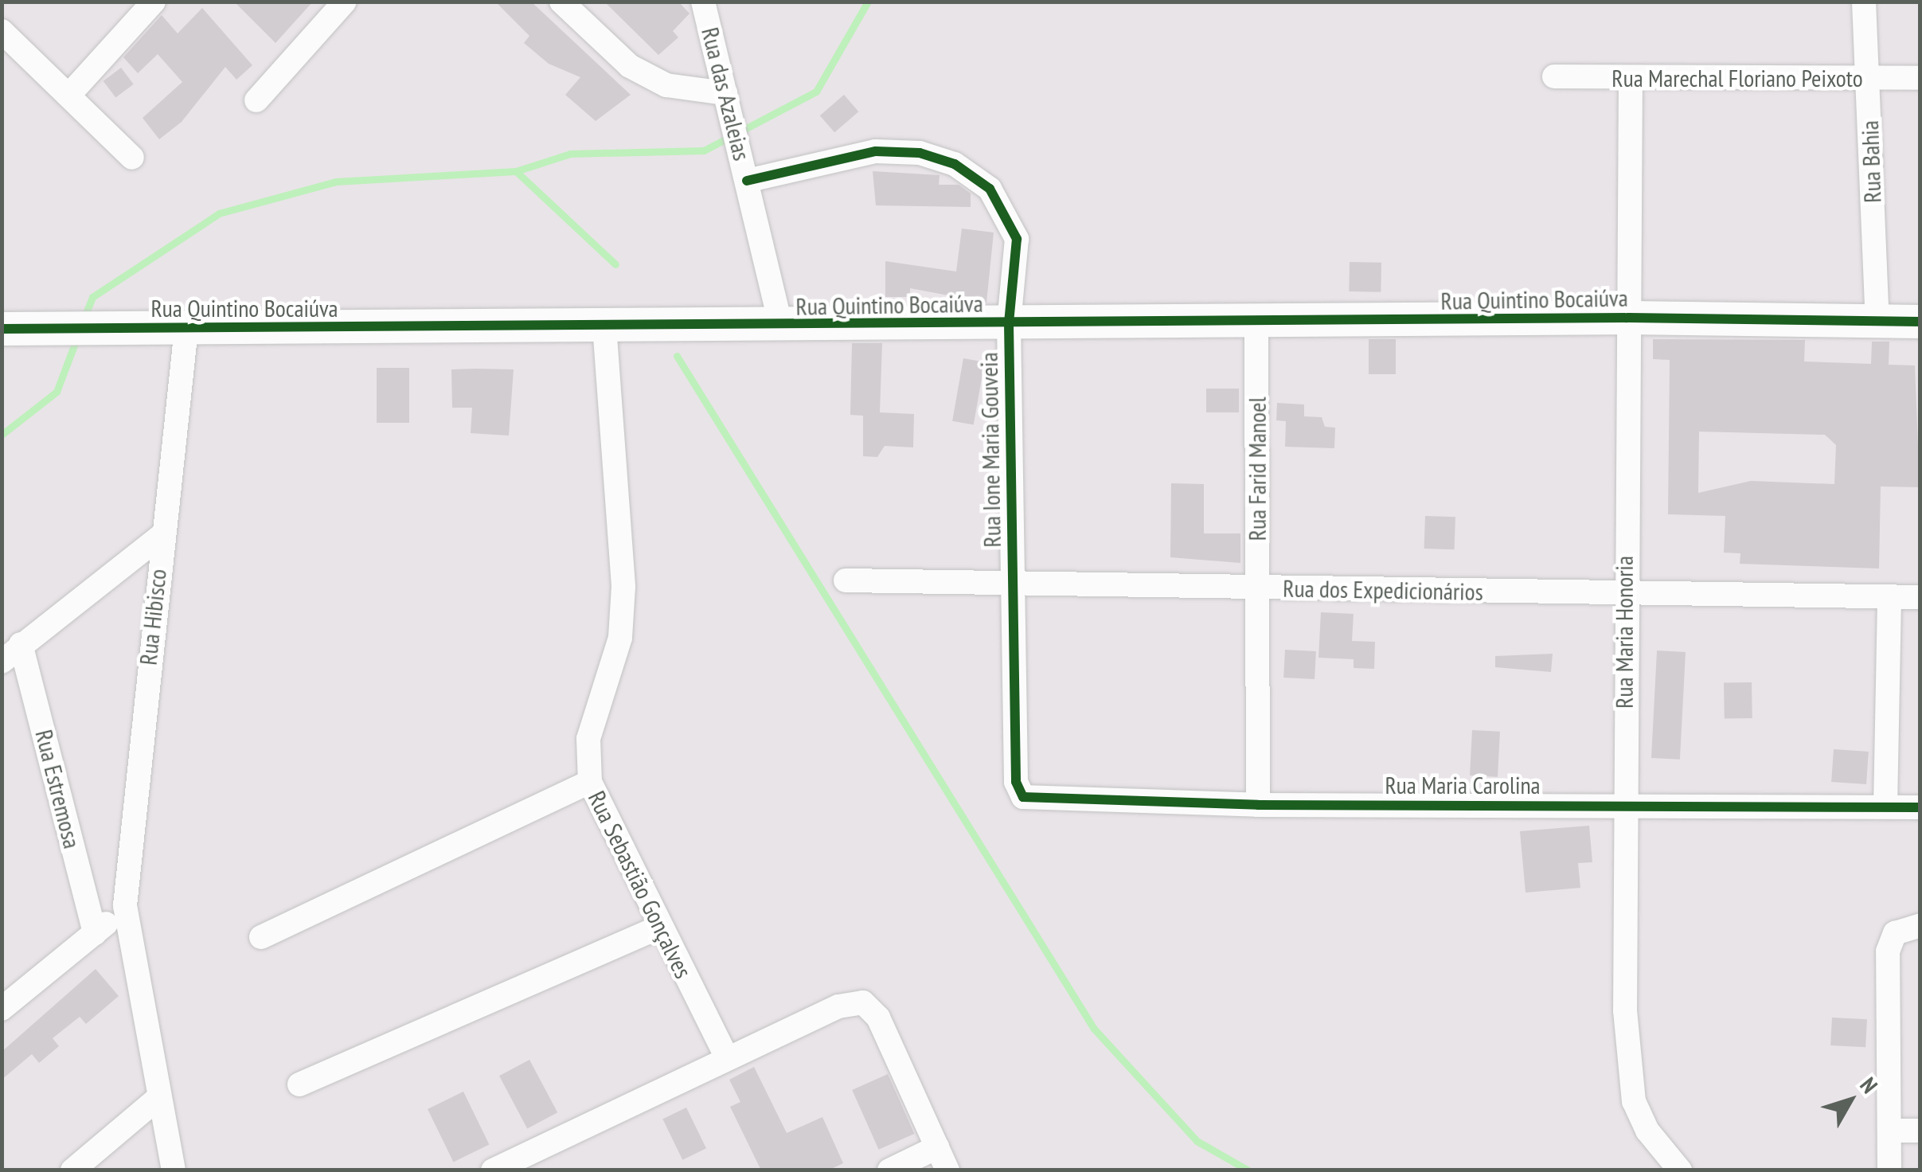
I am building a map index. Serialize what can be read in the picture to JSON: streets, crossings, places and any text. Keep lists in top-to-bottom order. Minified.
{"streets":{"street":["Rua Marechal Floriano Peixoto","Rua das Azaleias","Rua Bahia","Rua Quintino Bocaiúva","Rua Ione Maria Gouveia","Rua Farid Manoel","Rua dos Expedicionários","Rua Hibisco","Rua Maria Honoria","Rua Maria Carolina","Rua Estremosa","Rua Sebastião Gonçalves"]},"crossings":[["Rua Marechal Floriano Peixoto","Rua Bahia"],["Rua Marechal Floriano Peixoto","Rua Maria Honoria"],["Rua das Azaleias","Rua Quintino Bocaiúva"],["Rua das Azaleias","Rua Ione Maria Gouveia"],["Rua Bahia","Rua Quintino Bocaiúva"],["Rua Quintino Bocaiúva","Rua Ione Maria Gouveia"],["Rua Quintino Bocaiúva","Rua Farid Manoel"],["Rua Quintino Bocaiúva","Rua Hibisco"],["Rua Quintino Bocaiúva","Rua Maria Honoria"],["Rua Quintino Bocaiúva","Rua Sebastião Gonçalves"],["Rua Ione Maria Gouveia","Rua dos Expedicionários"],["Rua Ione Maria Gouveia","Rua Maria Carolina"],["Rua Farid Manoel","Rua dos Expedicionários"],["Rua Farid Manoel","Rua Maria Carolina"],["Rua dos Expedicionários","Rua Maria Honoria"],["Rua Maria Honoria","Rua Maria Carolina"]],"north":"top right"}
